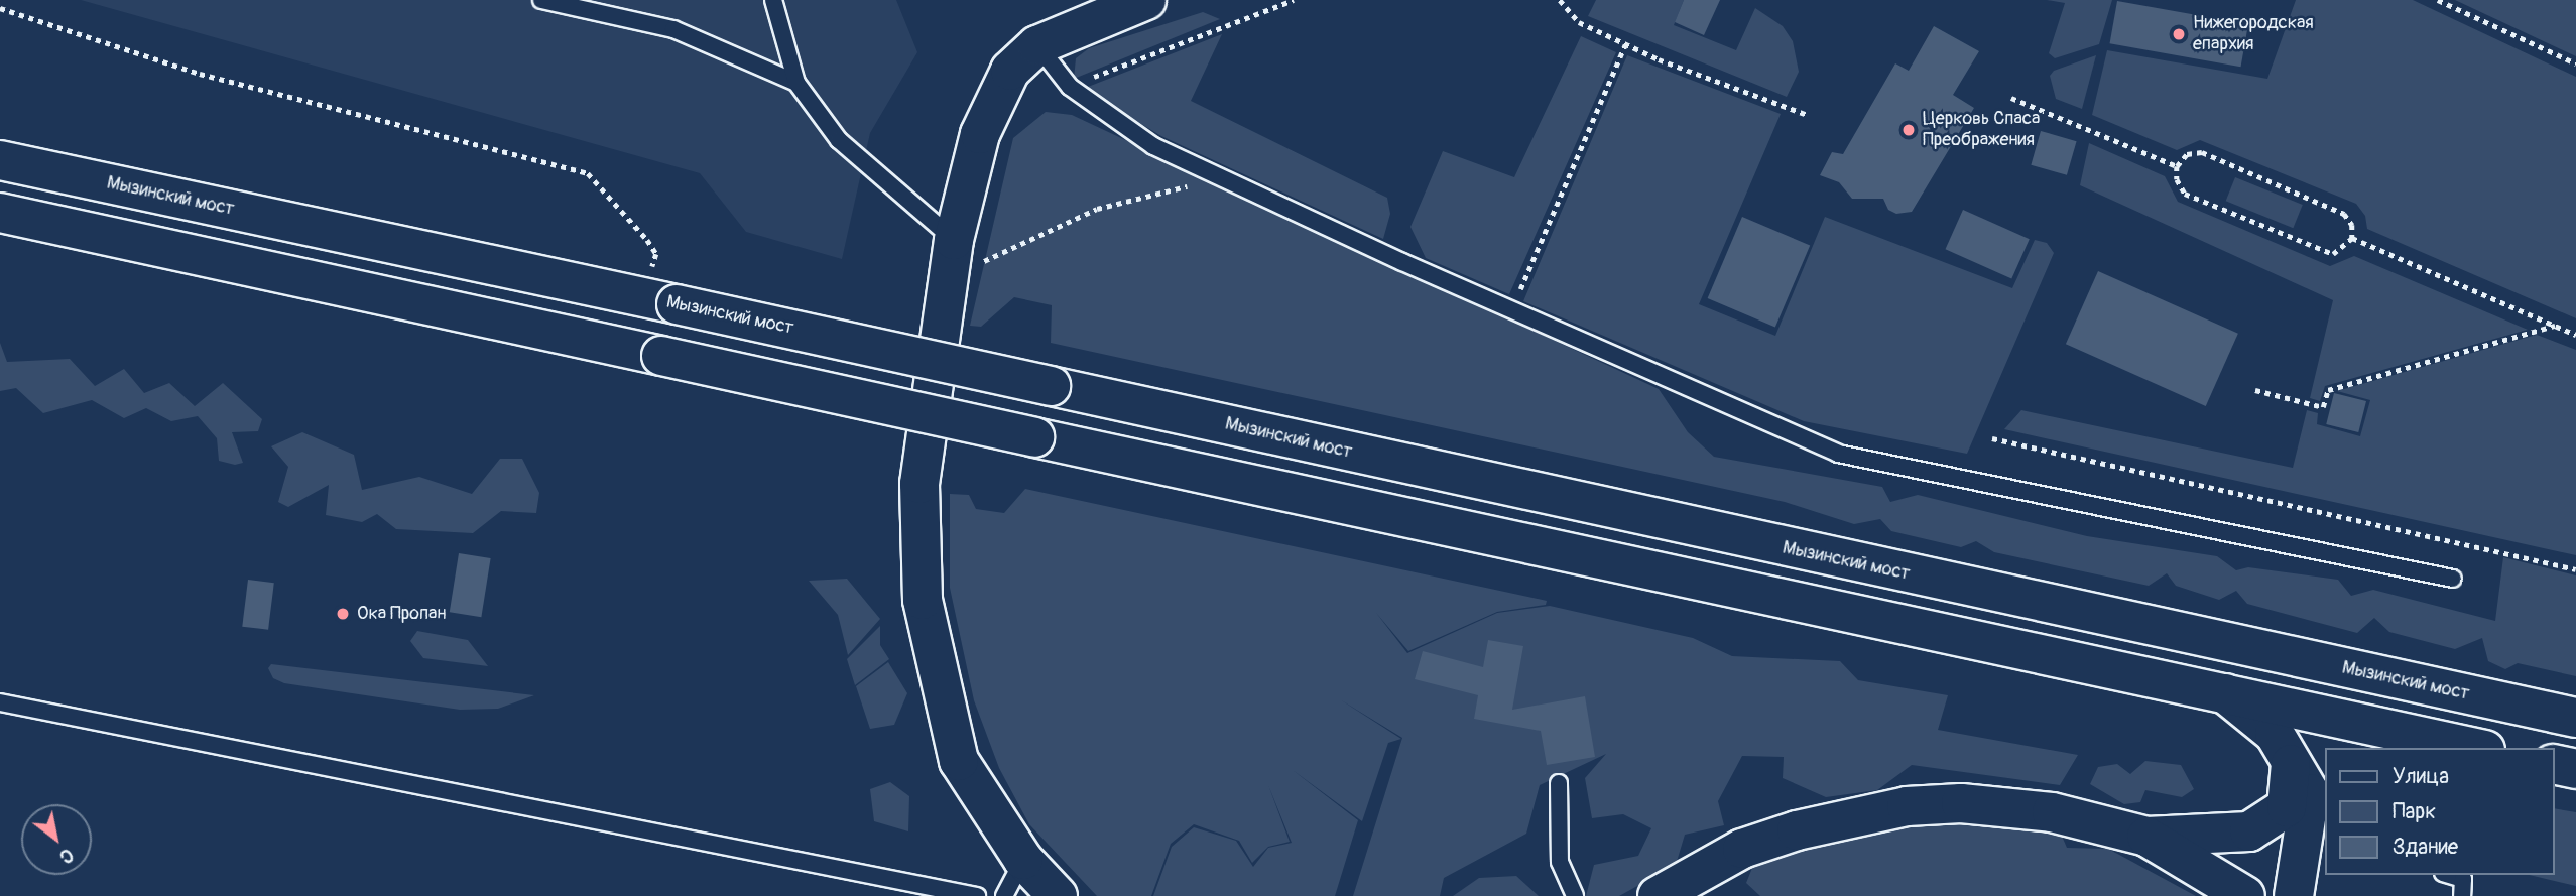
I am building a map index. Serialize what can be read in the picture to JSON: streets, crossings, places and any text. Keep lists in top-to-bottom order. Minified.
{"streets":{"main road":["Мызинский мост"]},"places":["Нижегородская епархия","Церковь Спаса Преображения","Ока Пропан"],"legend":["Улица","Парк","Здание"],"north":"bottom right"}
